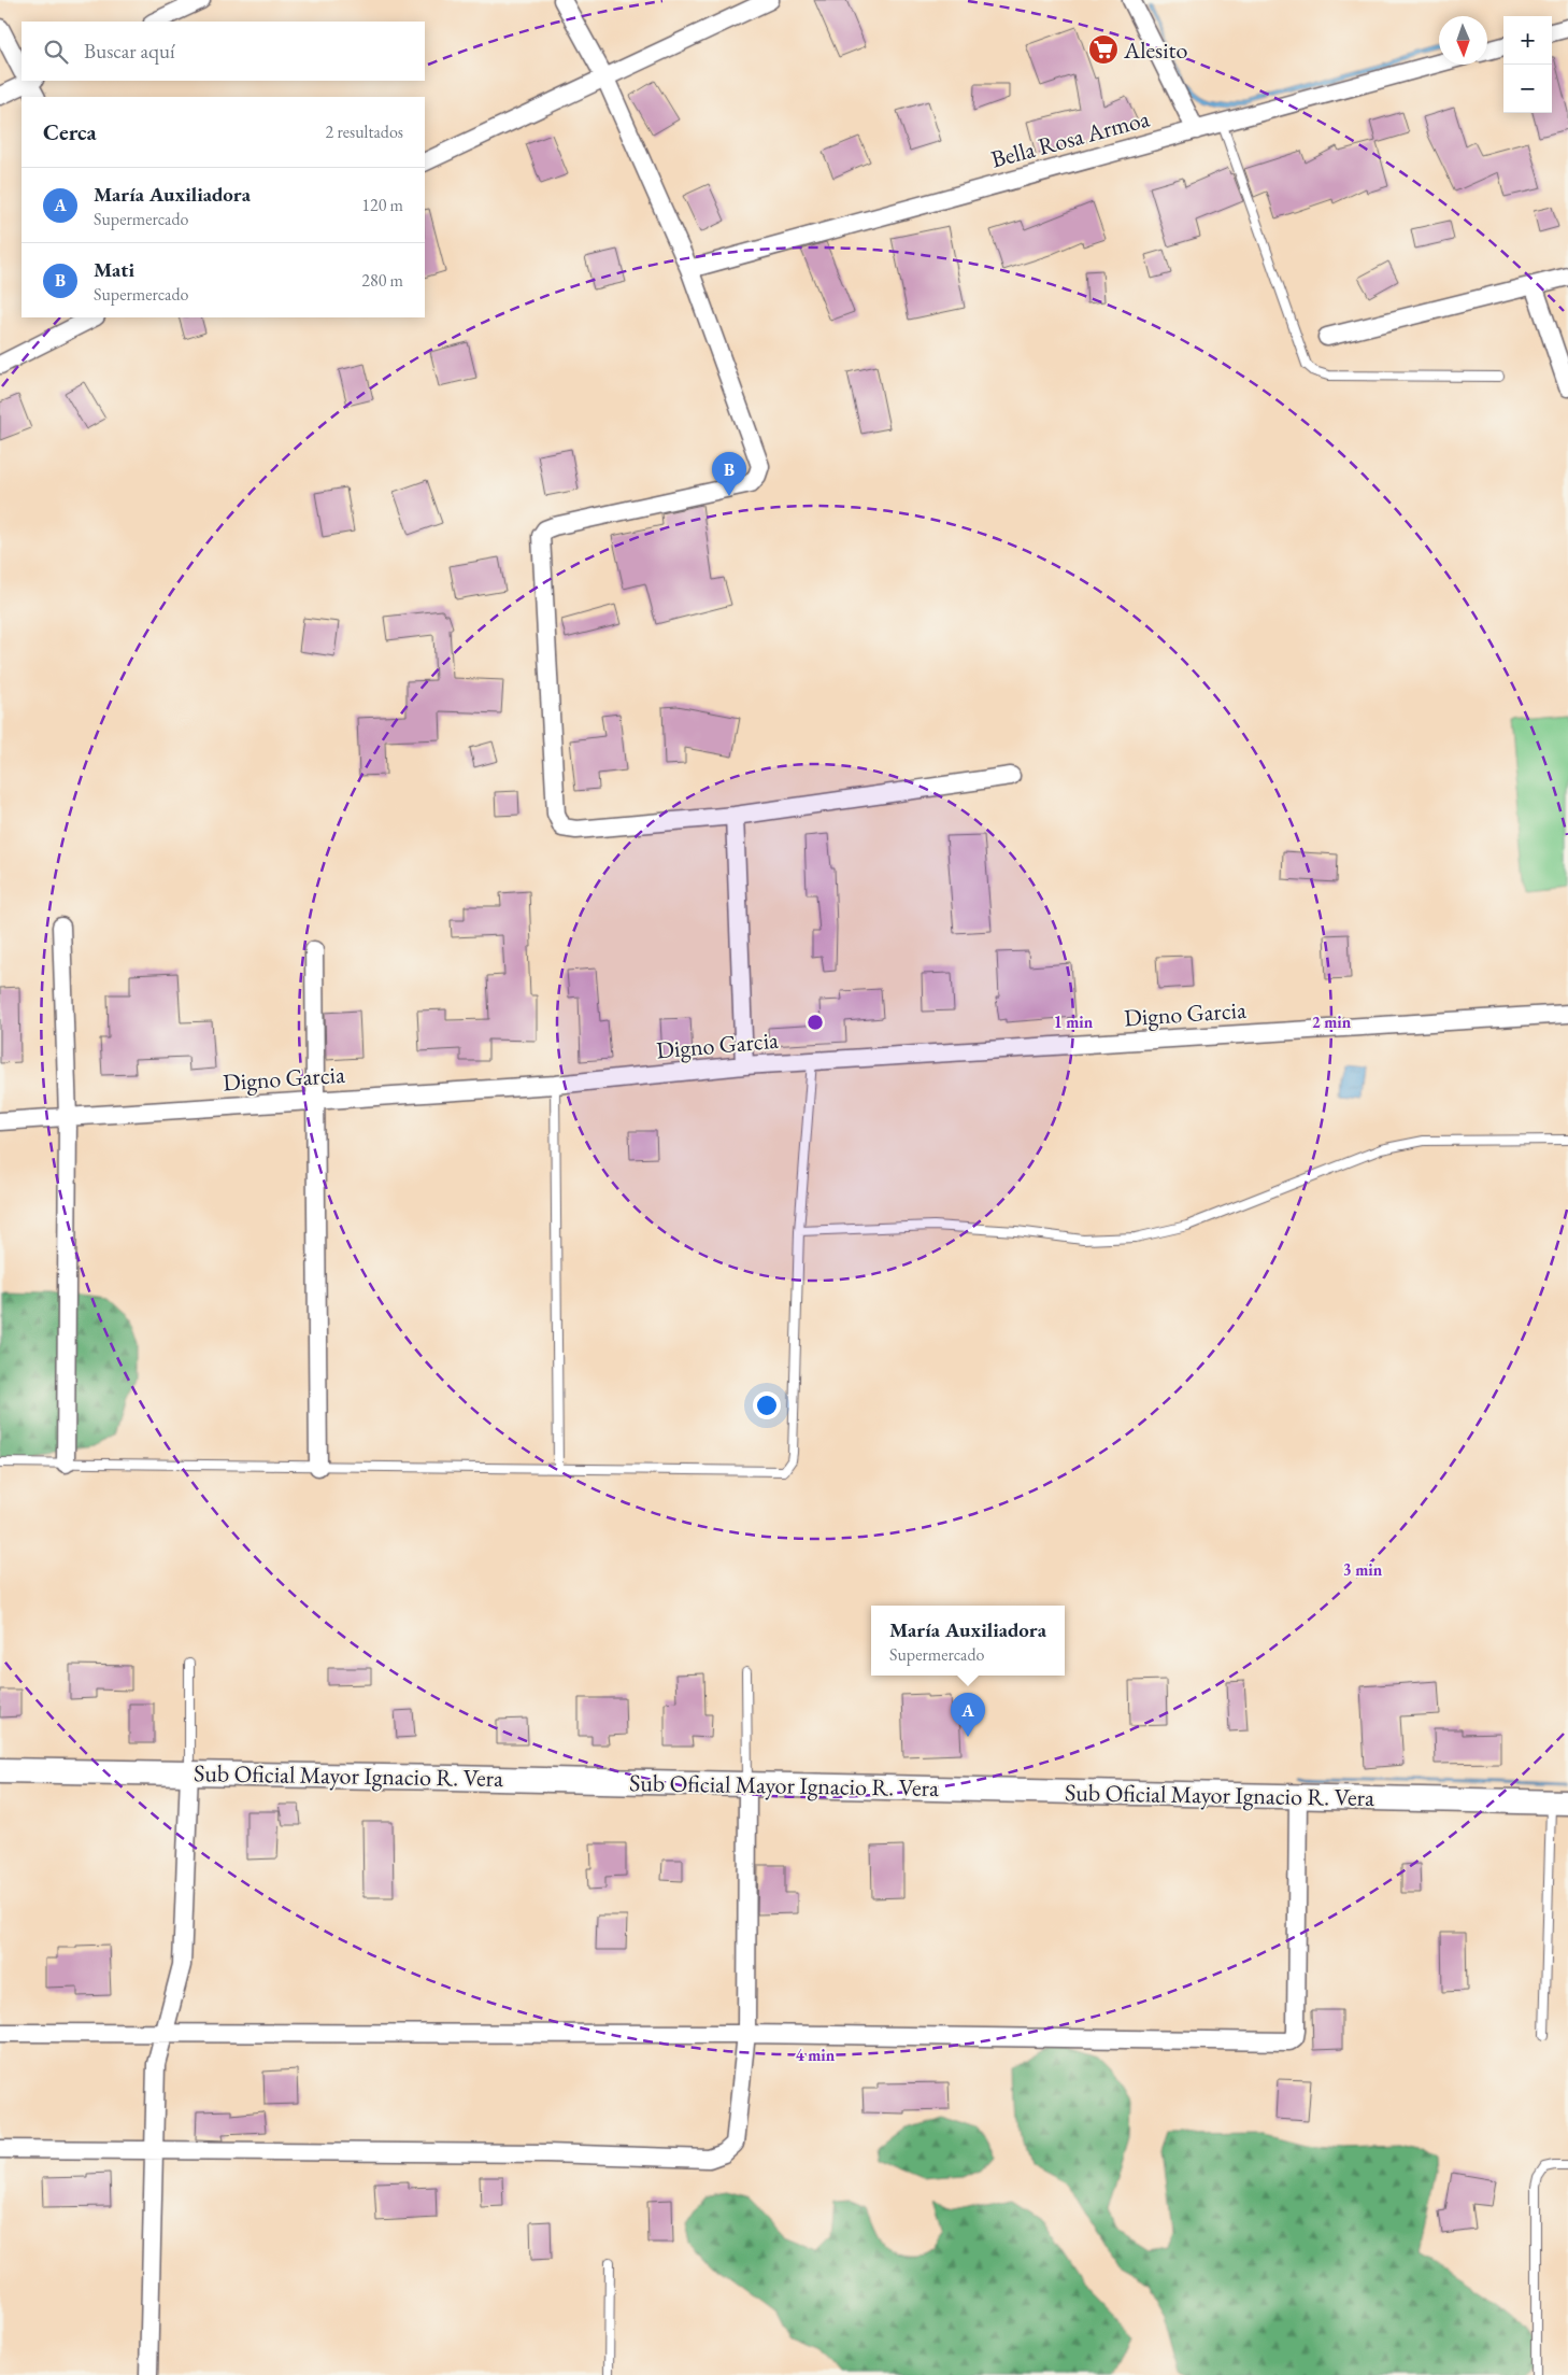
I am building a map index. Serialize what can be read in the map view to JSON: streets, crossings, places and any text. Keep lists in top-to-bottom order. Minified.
{"streets":{"street":["Bella Rosa Armoa","Digno Garcia","Sub Oficial Mayor Ignacio R. Vera"]},"places":{"supermarket":["Alesito"]},"north":"bottom","page":{"map_buttons":["+","−"],"search":"Buscar aquí","heading":["Cerca","2 resultados"],"list":[{"mark":"A","name":"María Auxiliadora","note":"Supermercado","value":"120 m"},{"mark":"B","name":"Mati","note":"Supermercado","value":"280 m"}],"pins":["B","A"],"popup":["María Auxiliadora","Supermercado"]},"rings":["1 min","2 min","3 min","4 min"]}
